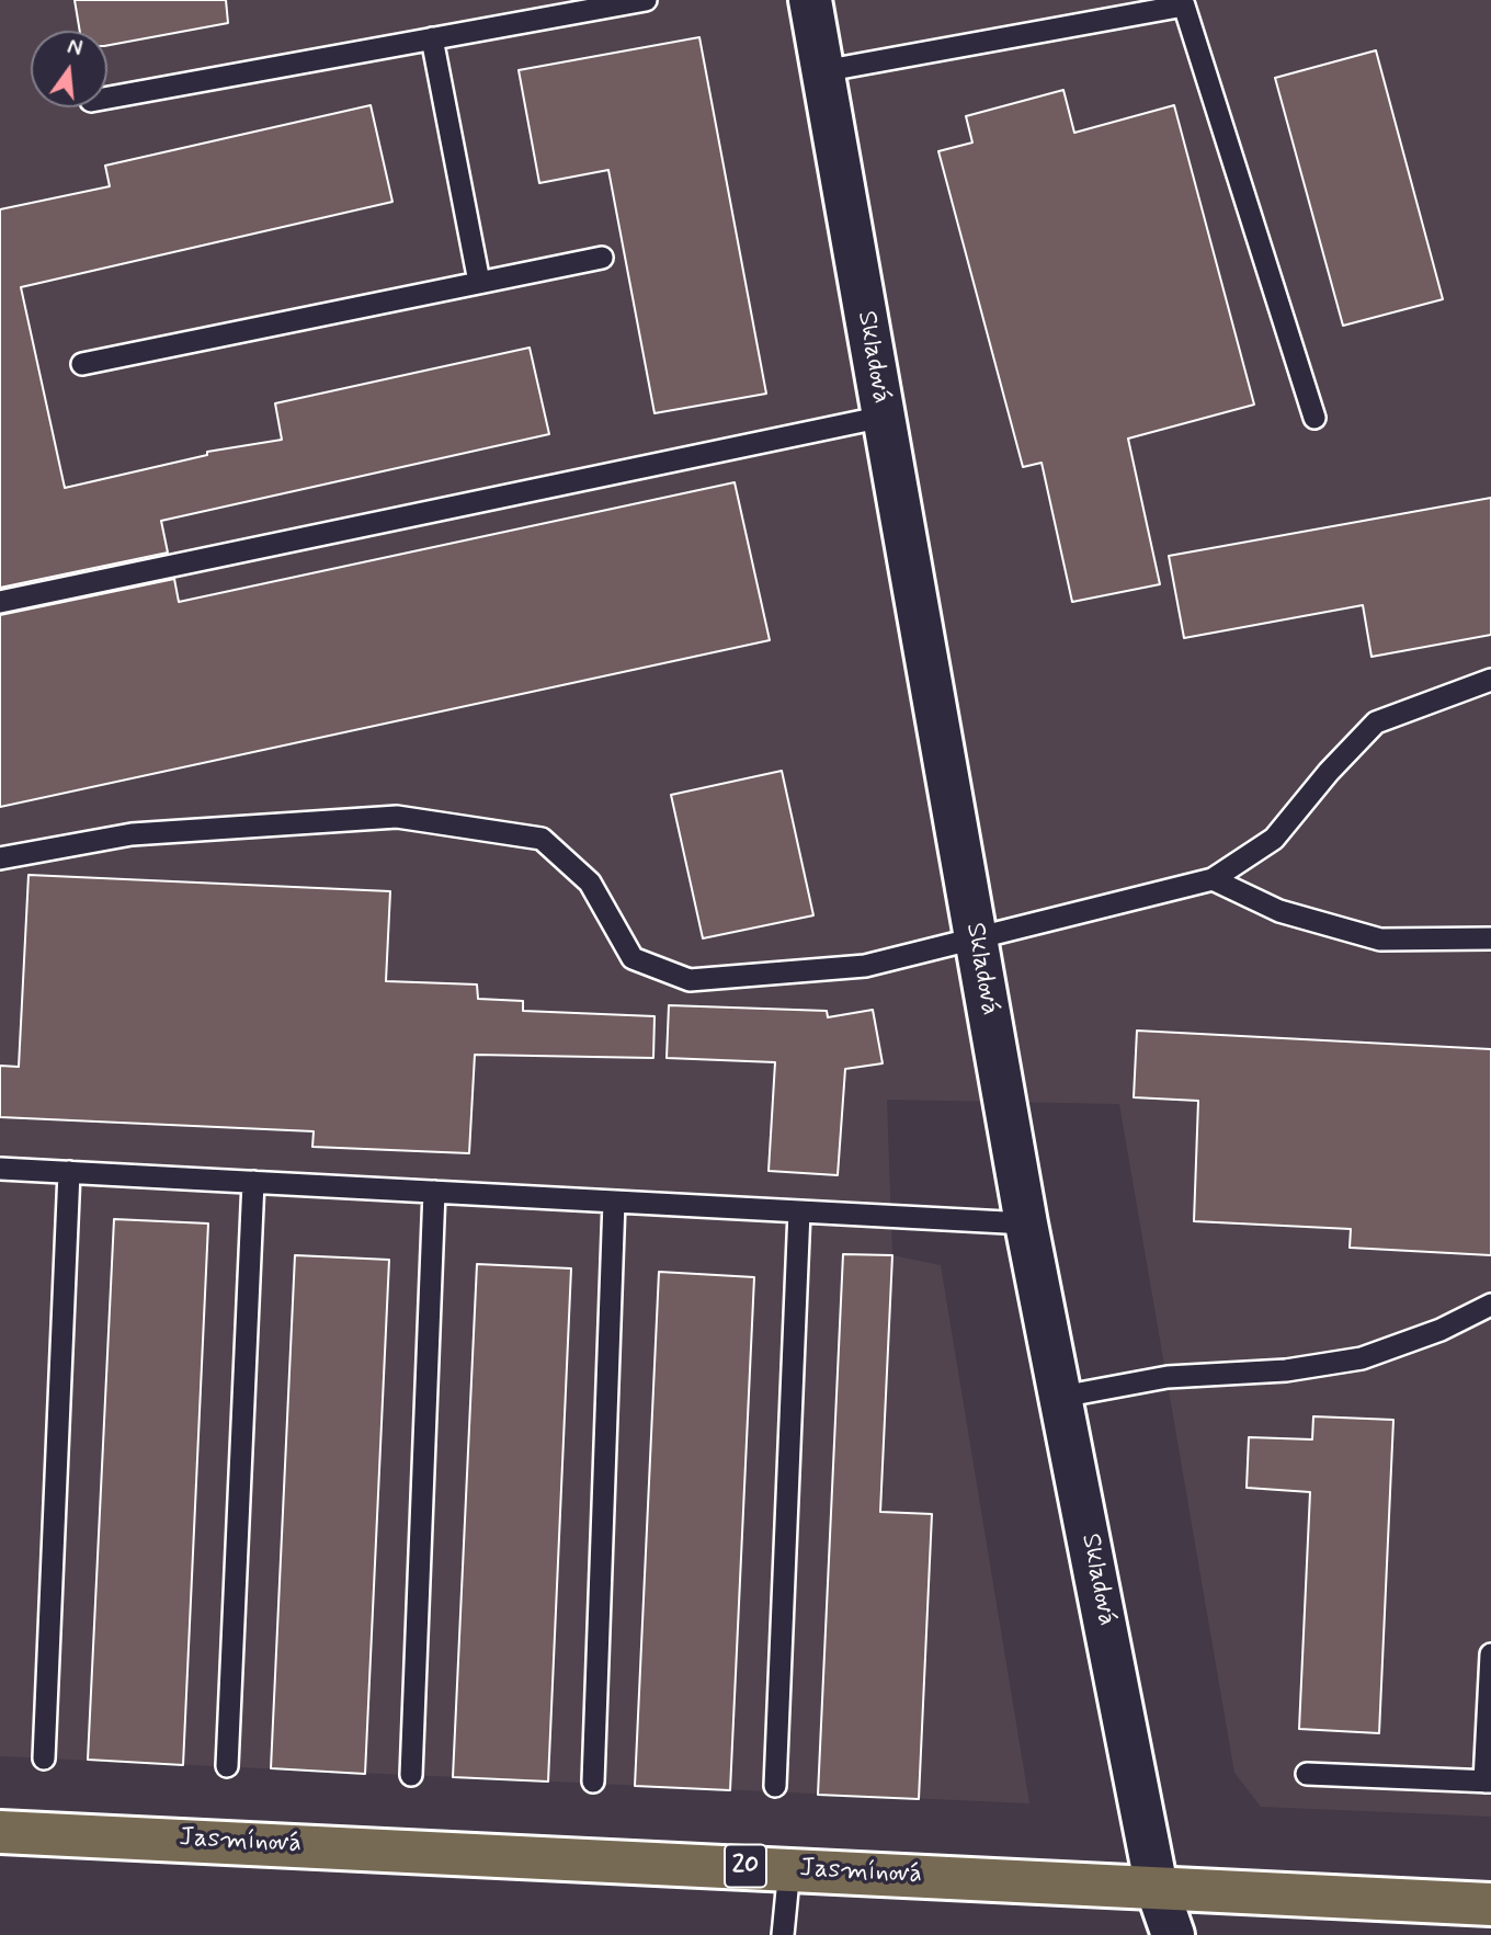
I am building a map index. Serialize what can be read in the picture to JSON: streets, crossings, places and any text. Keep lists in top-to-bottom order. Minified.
{"streets":{"main road":["Jasmínová","20"],"street":["Skladová"]},"crossings":[["Skladová","Jasmínová"]],"north":"top"}
